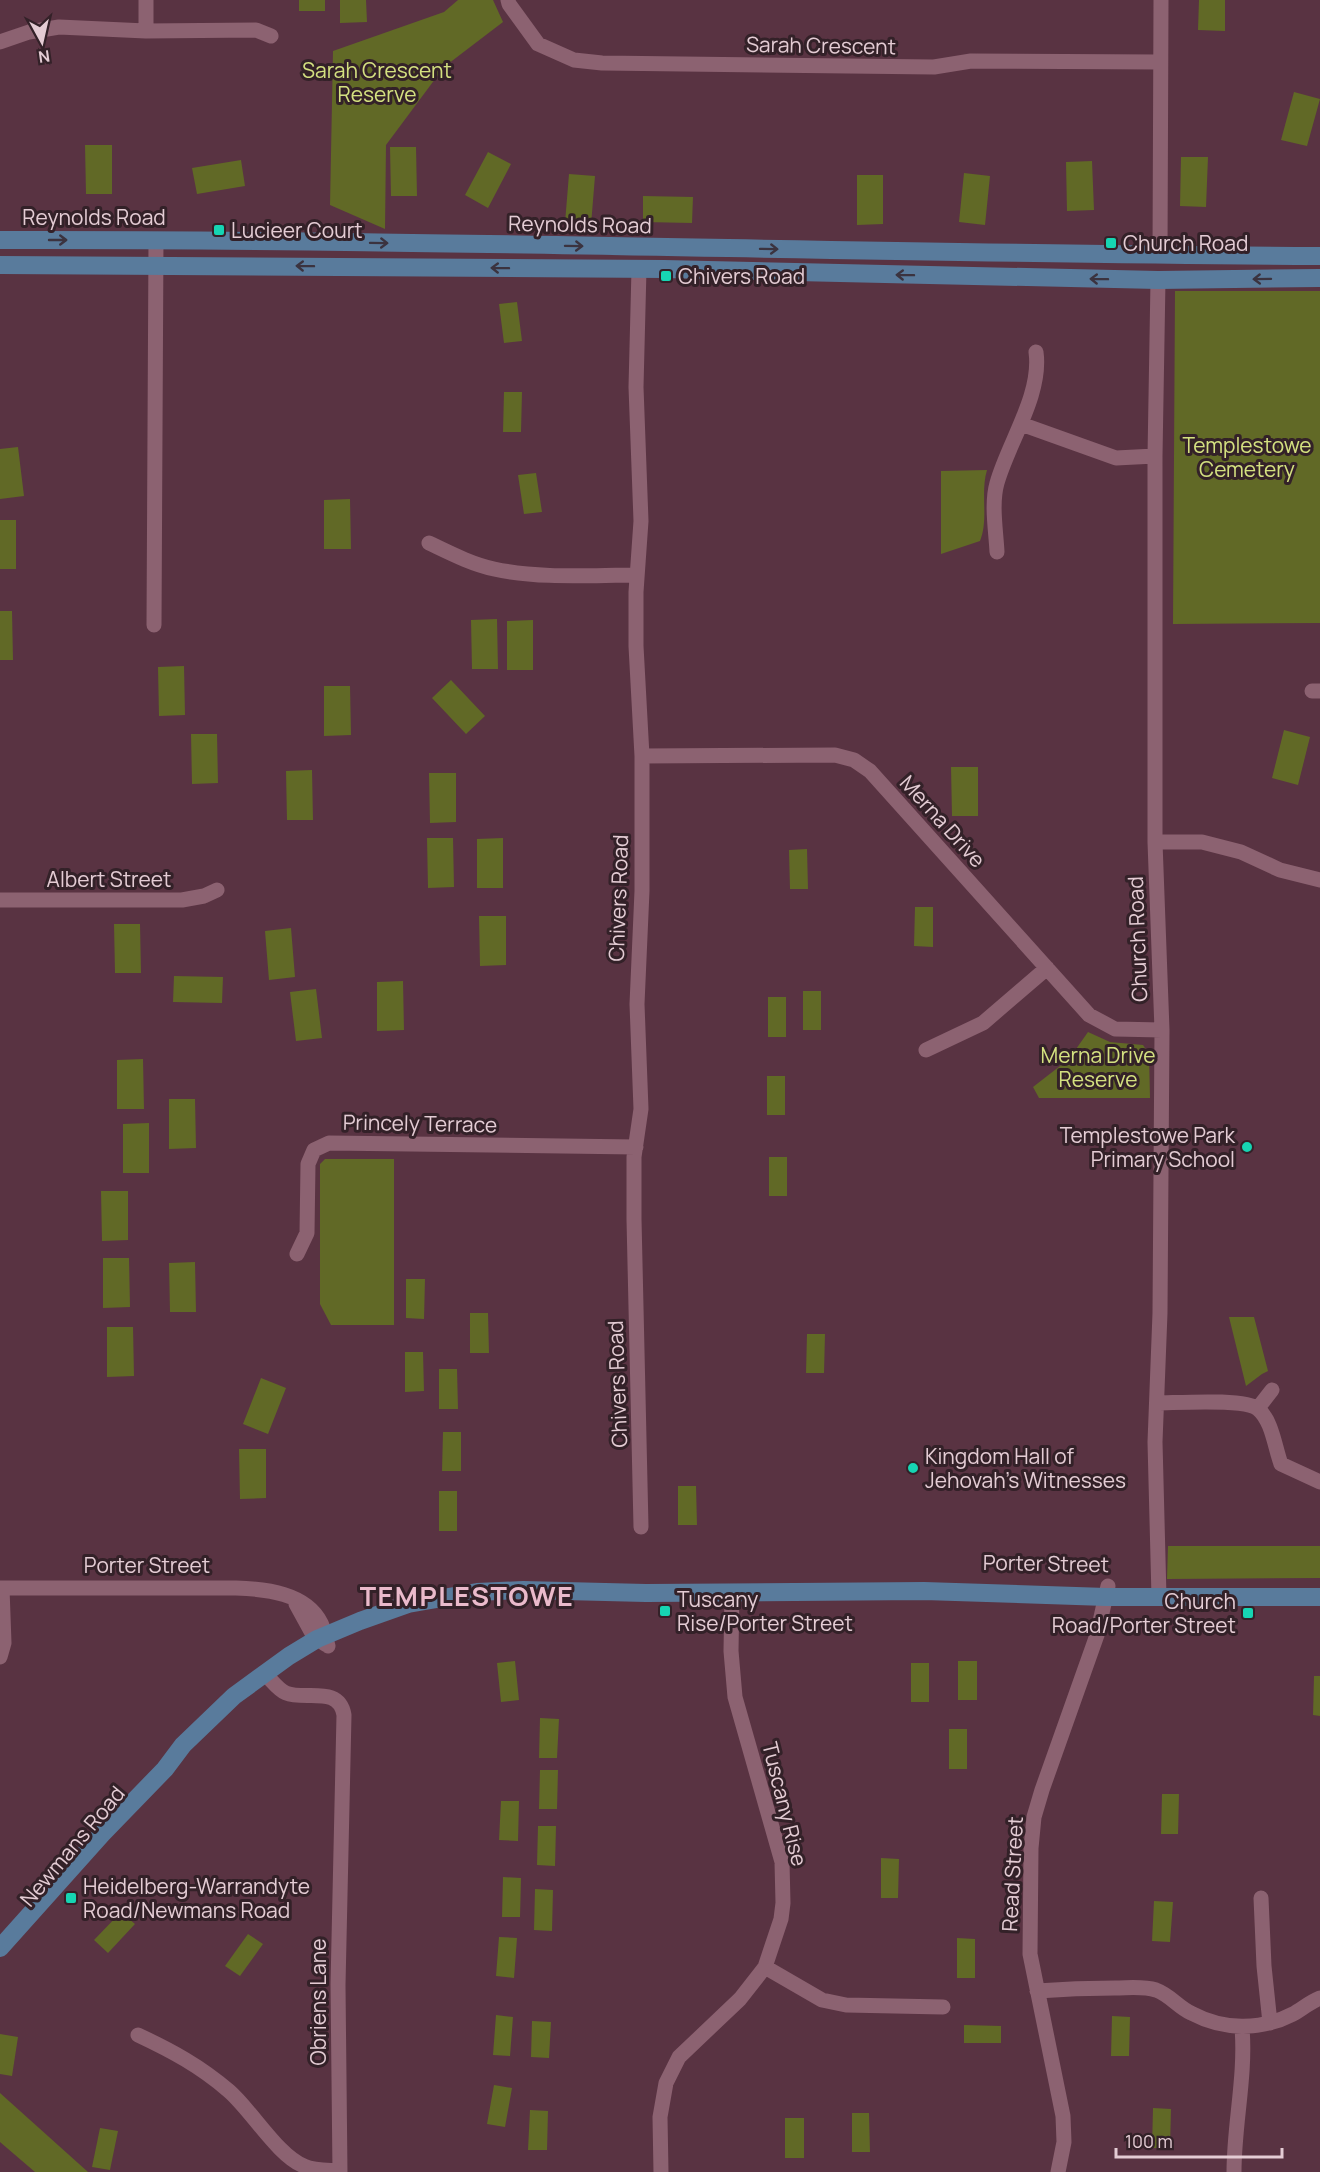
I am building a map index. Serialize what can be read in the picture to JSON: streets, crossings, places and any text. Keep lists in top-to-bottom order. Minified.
{"streets":{"main road":["Reynolds Road","Porter Street","Newmans Road"],"street":["Sarah Crescent","Merna Drive","Albert Street","Chivers Road","Church Road","Princely Terrace","Tuscany Rise","Read Street","Obriens Lane"]},"crossings":[["Reynolds Road","Chivers Road"],["Reynolds Road","Church Road"],["Merna Drive","Chivers Road"],["Merna Drive","Church Road"],["Chivers Road","Princely Terrace"],["Church Road","Porter Street"],["Porter Street","Tuscany Rise"],["Porter Street","Newmans Road"],["Porter Street","Read Street"],["Newmans Road","Obriens Lane"]],"districts":["TEMPLESTOWE"],"parks":["Sarah Crescent Reserve","Templestowe Cemetery","Merna Drive Reserve"],"places":{"transit":["Lucieer Court","Church Road","Chivers Road","Tuscany Rise/Porter Street","Church Road/Porter Street","Heidelberg-Warrandyte Road/Newmans Road"],"other":["Templestowe Park Primary School","Kingdom Hall of Jehovah's Witnesses"]},"scale_bar":"100 m","north":"bottom"}
